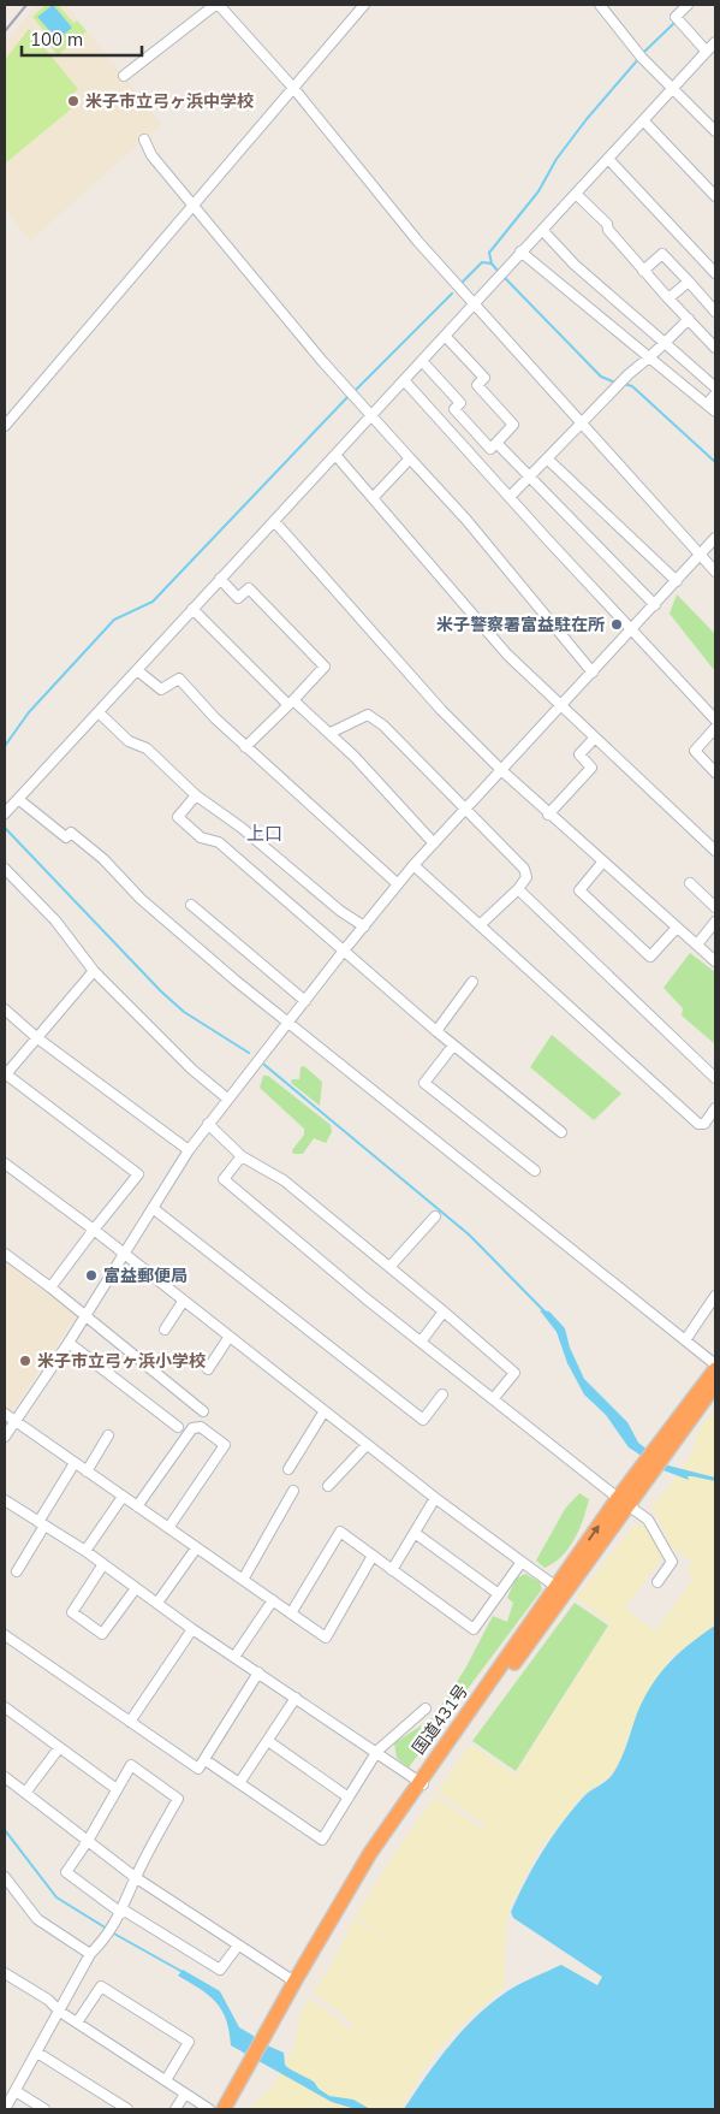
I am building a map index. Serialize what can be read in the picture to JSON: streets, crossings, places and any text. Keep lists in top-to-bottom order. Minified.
{"streets":{"highway":["国道431号"]},"districts":["上口"],"places":["米子市立弓ヶ浜中学校","米子警察署富益駐在所","富益郵便局","米子市立弓ヶ浜小学校"],"scale_bar":"100 m"}
